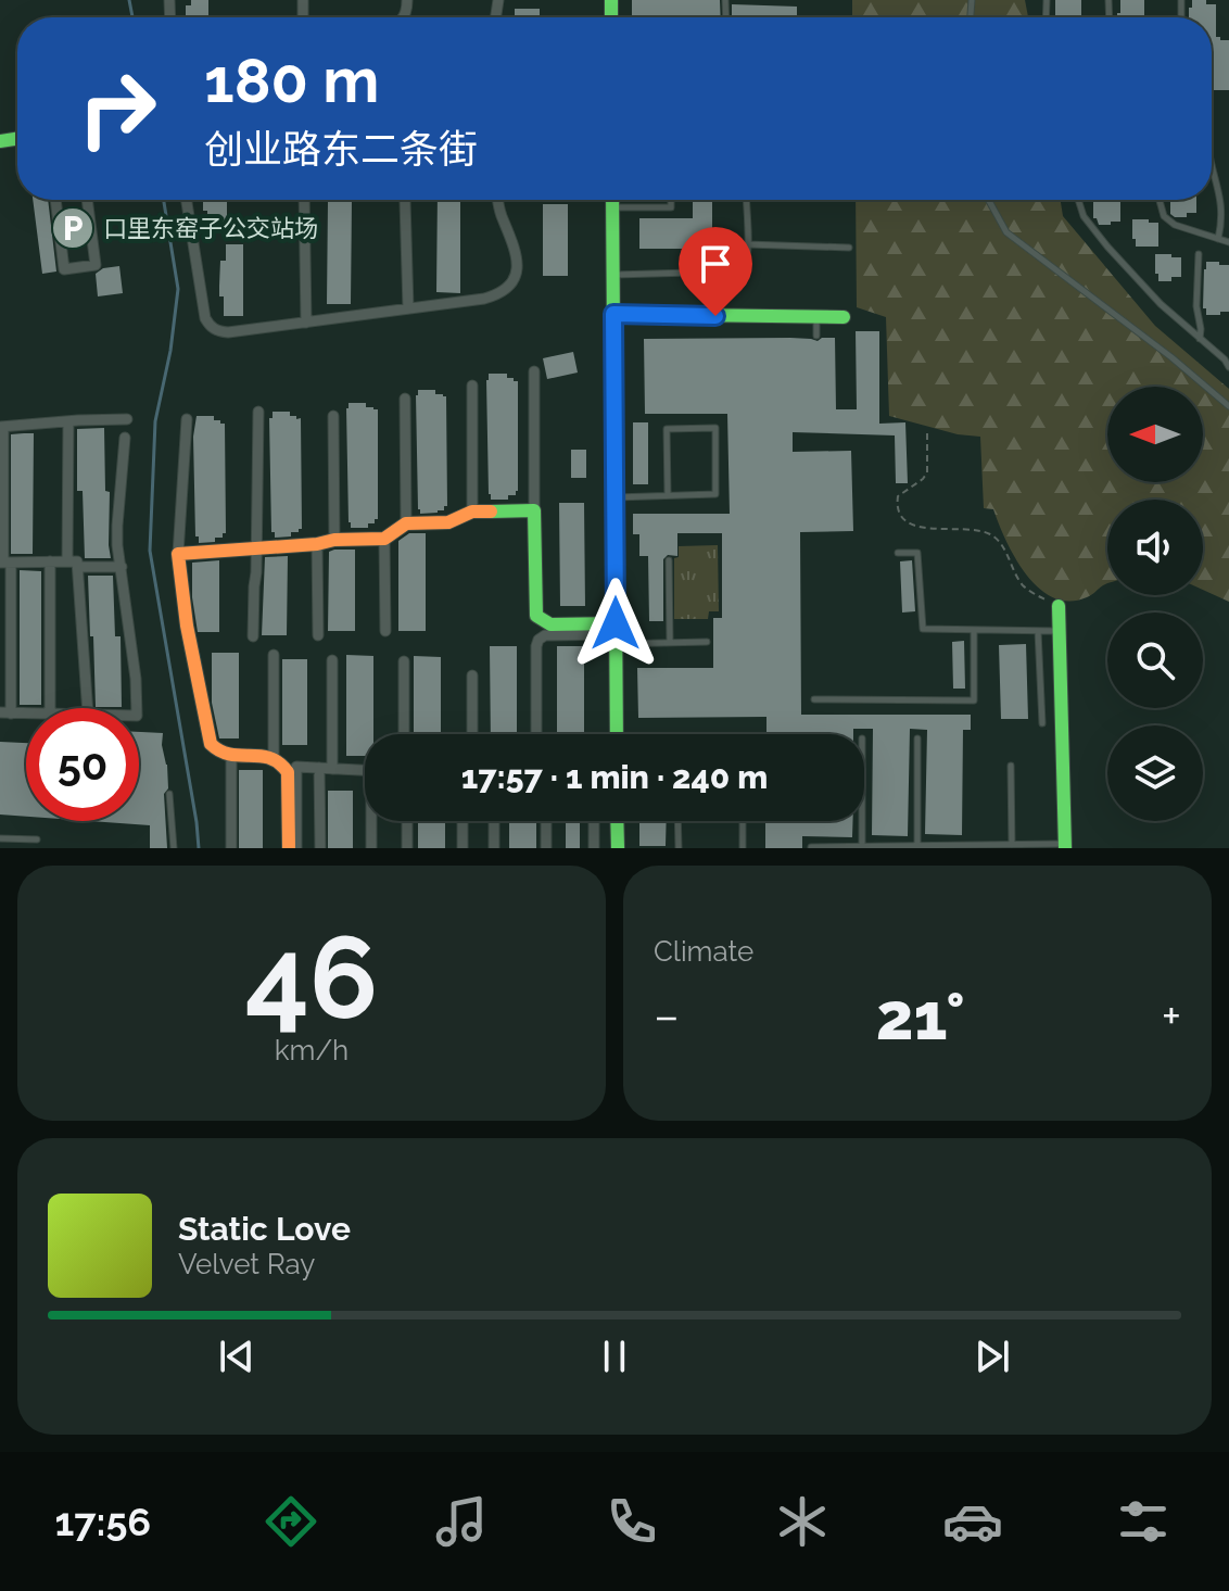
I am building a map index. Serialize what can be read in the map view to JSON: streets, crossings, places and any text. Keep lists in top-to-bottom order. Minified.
{"places":{"parking":["口里东窑子公交站场"]},"north":"left","page":{"turn":["180 m","创业路东二条街"],"limit":"50","trip":"17:57 · 1 min · 240 m","tile":[["46","km/h"],"Climate"],"heat":["−","21°","+"],"song":["Static Love","Velvet Ray"],"tabs":"17:56"}}
